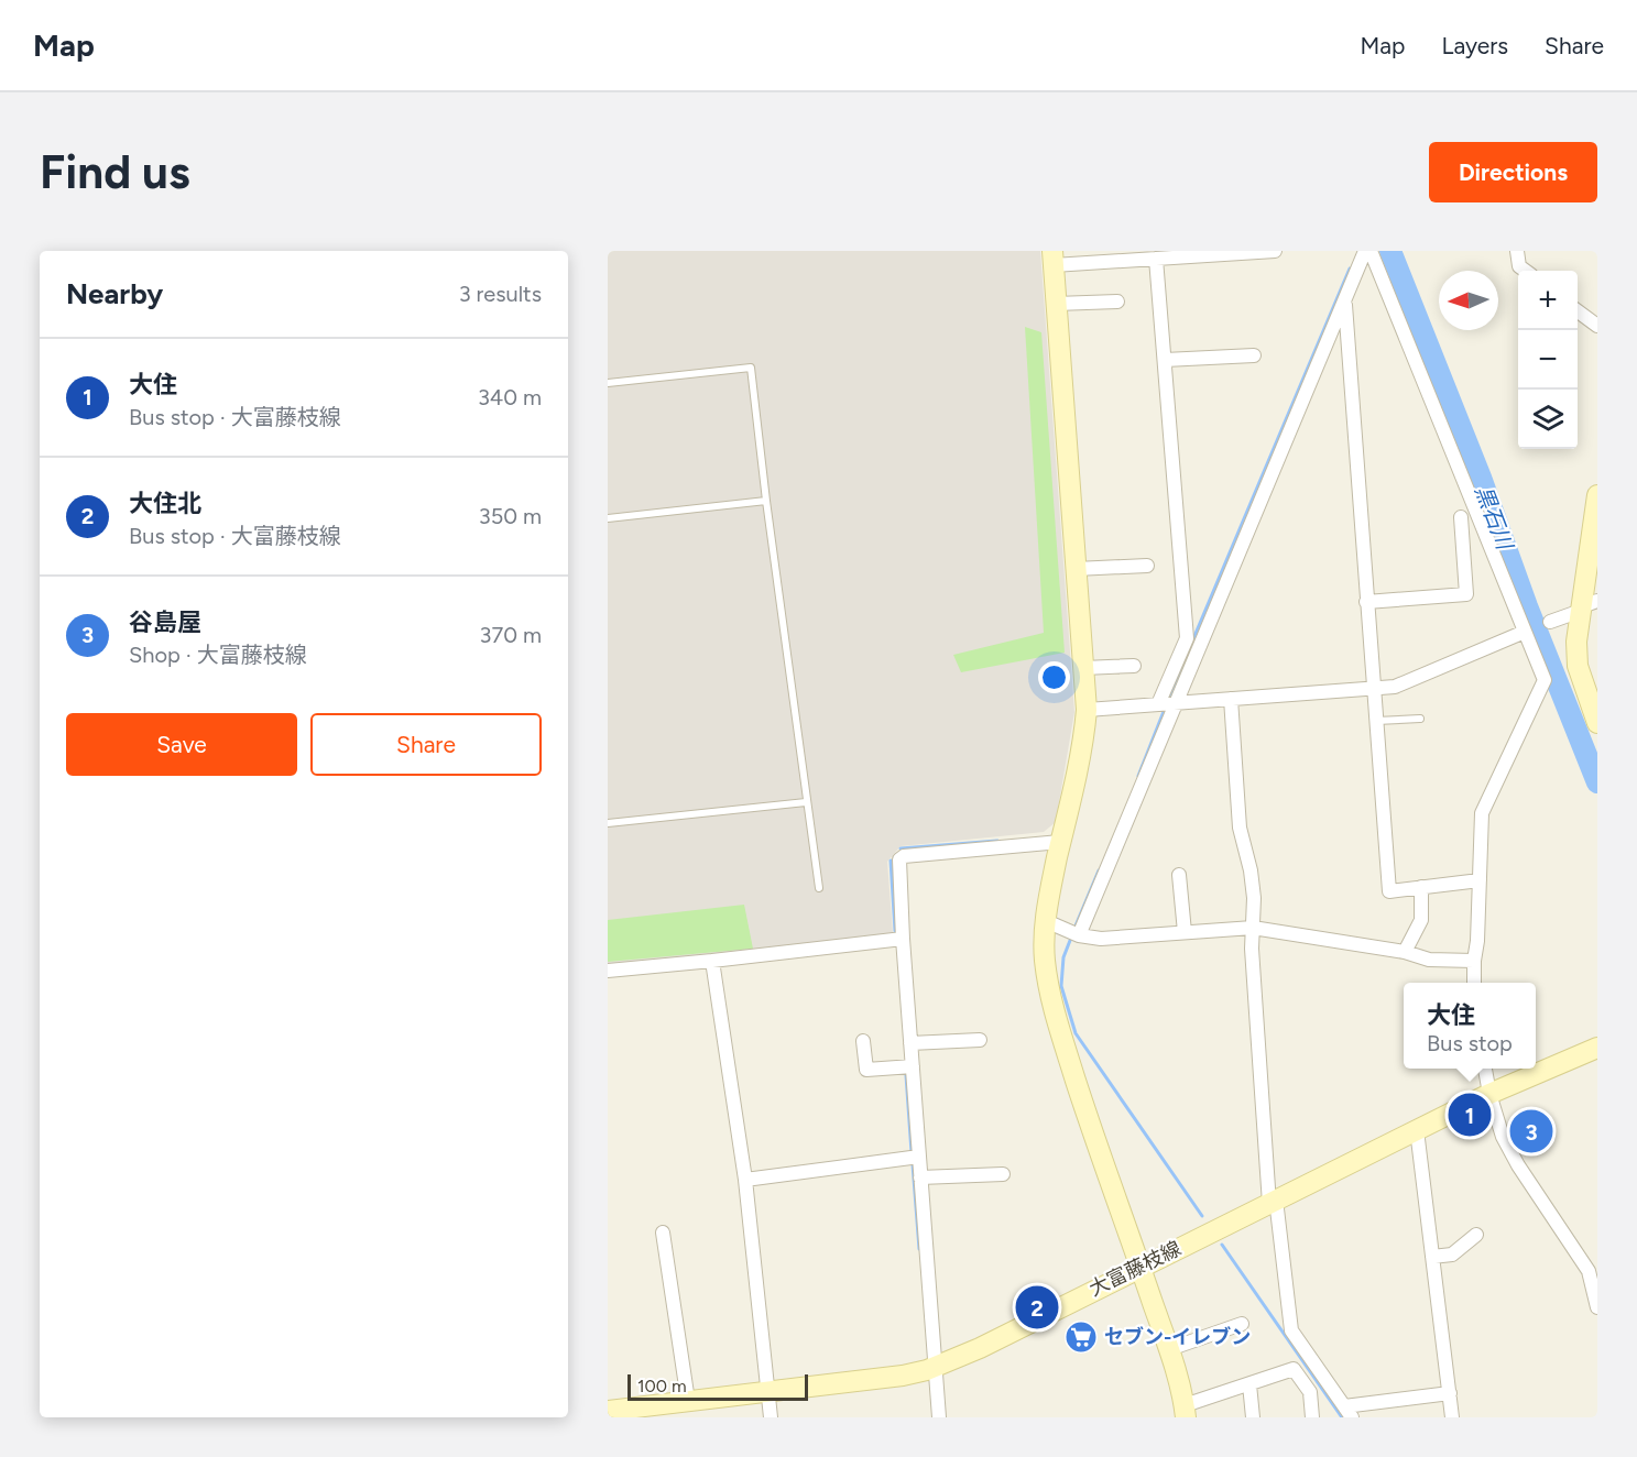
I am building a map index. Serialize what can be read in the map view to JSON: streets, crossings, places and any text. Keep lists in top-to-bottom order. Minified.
{"streets":{"street":["大富藤枝線"]},"water":["黒石川"],"places":{"supermarket":["セブン-イレブン"]},"scale_bar":"100 m","north":"left","page":{"header":"Map","nav":["Map","Layers","Share"],"buttons":["Directions",["Save","Share"]],"title":"Find us","heading":["Nearby","3 results"],"map_buttons":["+","−"],"list":[{"mark":"1","name":"大住","note":"Bus stop · 大富藤枝線","value":"340 m"},{"mark":"2","name":"大住北","note":"Bus stop · 大富藤枝線","value":"350 m"},{"mark":"3","name":"谷島屋","note":"Shop · 大富藤枝線","value":"370 m"}],"popup":["大住","Bus stop"],"pins":["1","3","2"],"scale":"100 m"}}
